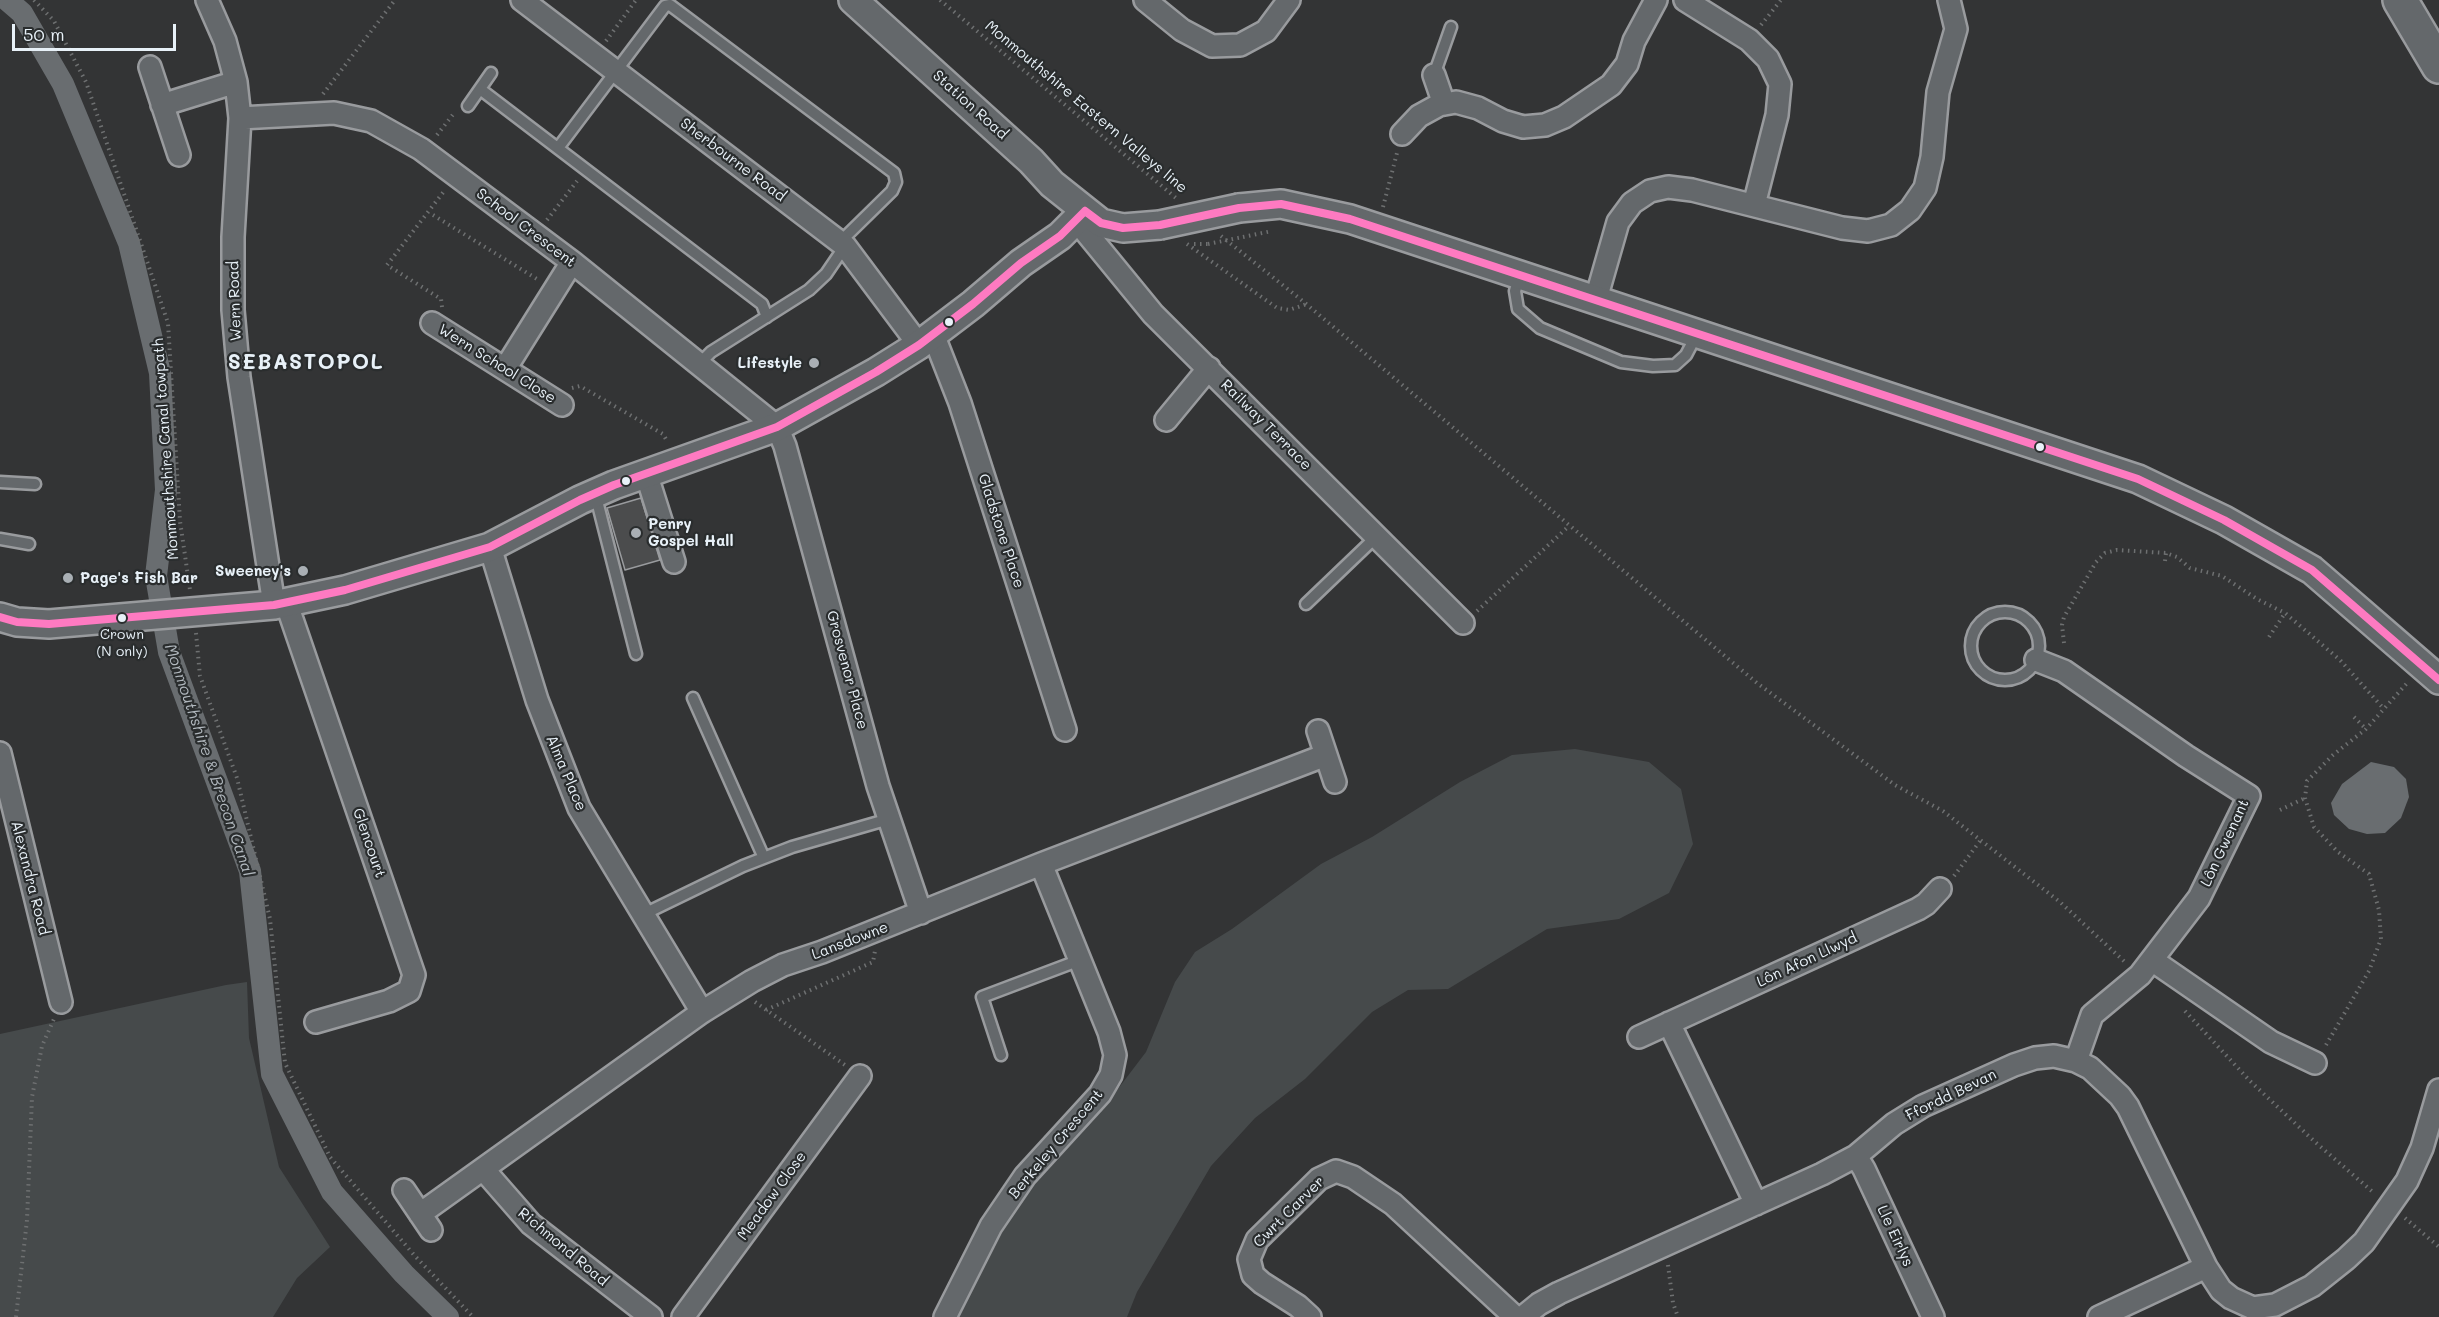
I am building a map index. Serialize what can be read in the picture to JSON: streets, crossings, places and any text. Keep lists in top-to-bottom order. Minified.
{"streets":{"street":["Station Road","Sherbourne Road","School Crescent","Wern Road","Wern School Close","Railway Terrace","Gladstone Place","Grosvenor Place","Alma Place","Glencourt","Lôn Gwenant","Alexandra Road","Lansdowne","Lôn Afon Llwyd","Ffordd Bevan","Berkeley Crescent","Meadow Close","Cwrt Carver","Lle Eirlys","Richmond Road"],"path":["Monmouthshire Eastern Valleys line","Monmouthshire Canal towpath"]},"crossings":[["Station Road","Railway Terrace"],["Sherbourne Road","Gladstone Place"],["School Crescent","Wern Road"],["School Crescent","Grosvenor Place"],["Wern Road","Glencourt"],["Grosvenor Place","Lansdowne"],["Alma Place","Lansdowne"],["Lôn Gwenant","Ffordd Bevan"],["Lansdowne","Berkeley Crescent"],["Lansdowne","Richmond Road"],["Ffordd Bevan","Lle Eirlys"]],"districts":["SEBASTOPOL"],"water":["Monmouthshire & Brecon Canal"],"places":["Lifestyle","Penry Gospel Hall","Sweeney's","Page's Fish Bar","Crown (N only)"],"scale_bar":"50 m"}
